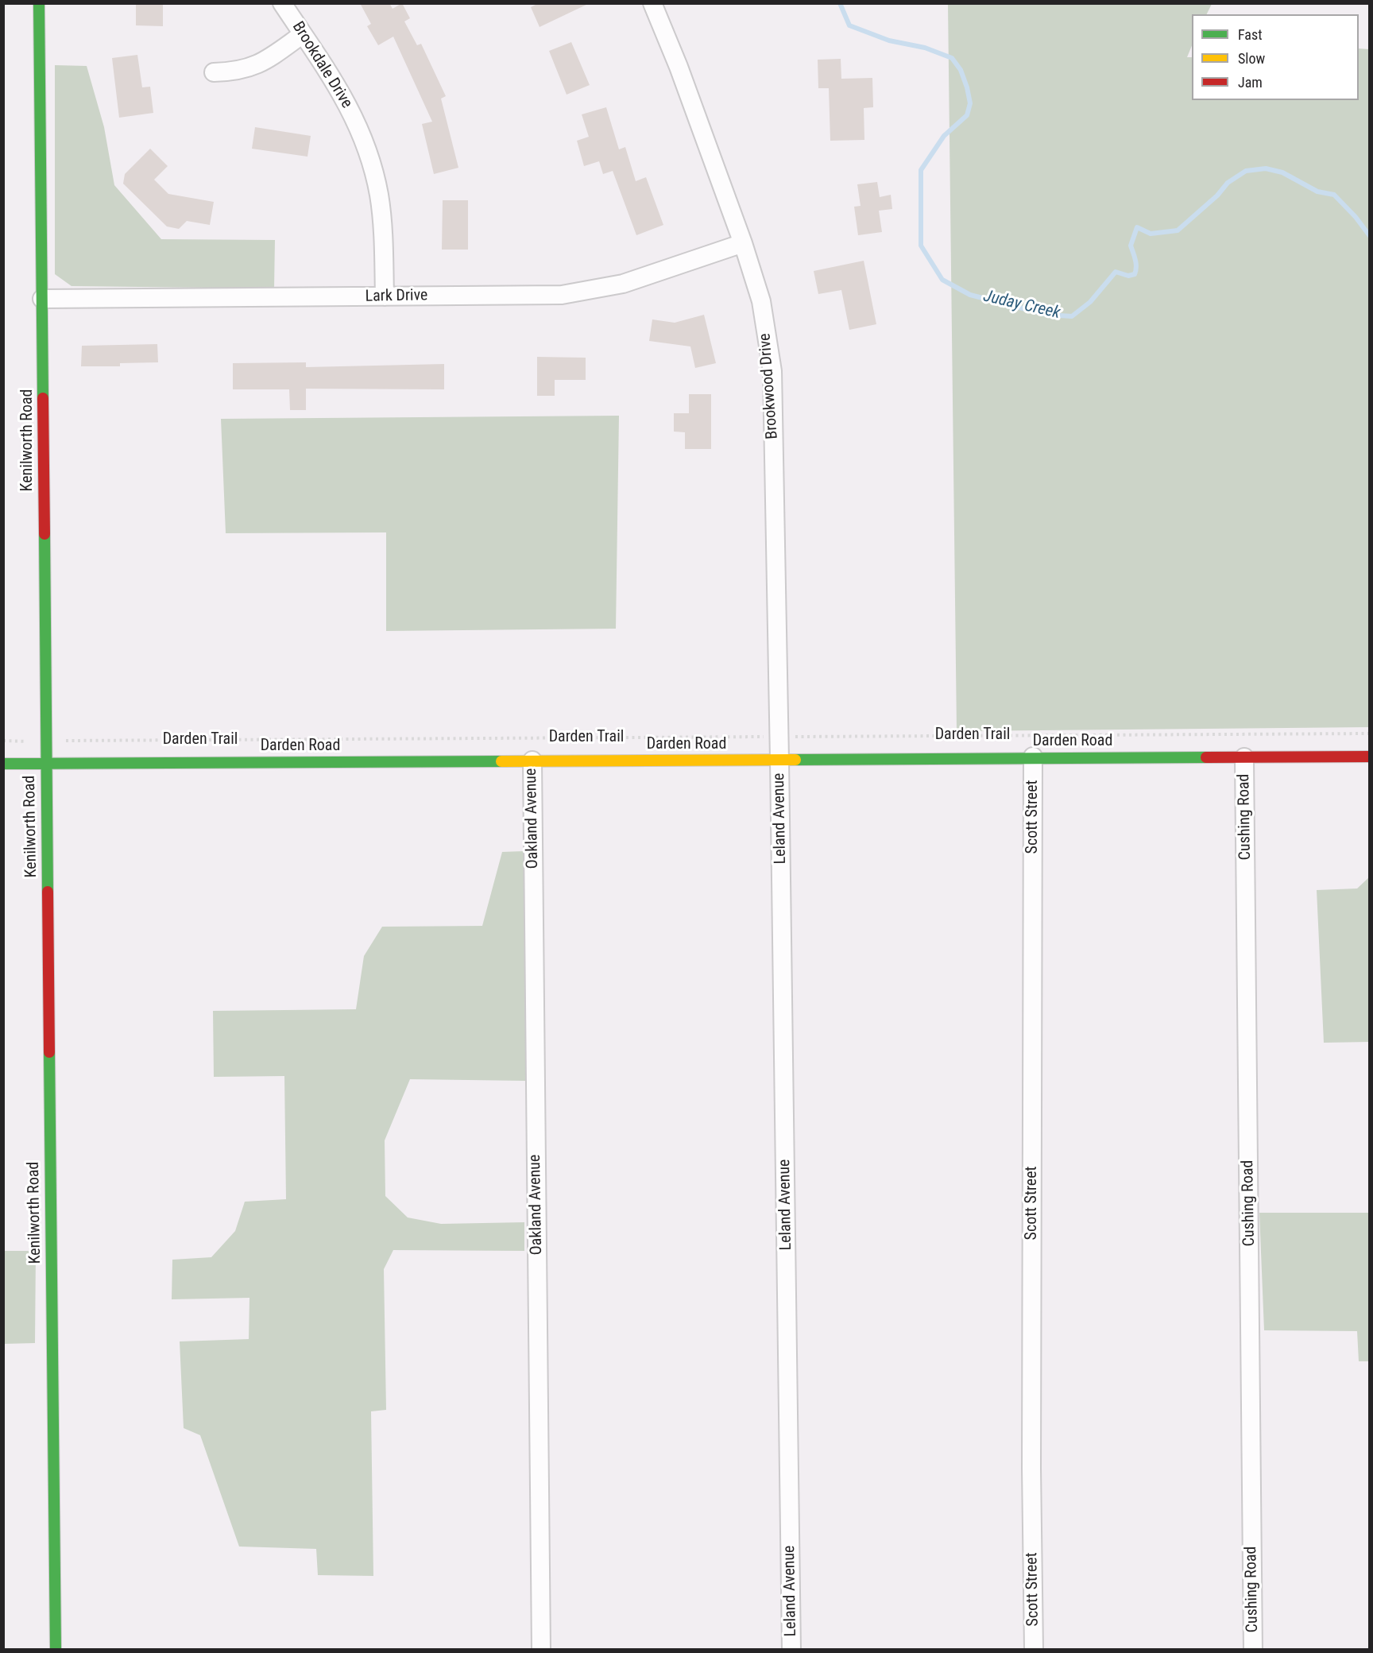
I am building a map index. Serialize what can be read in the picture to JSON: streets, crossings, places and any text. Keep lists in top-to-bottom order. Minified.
{"streets":{"street":["Brookdale Drive","Lark Drive","Brookwood Drive","Kenilworth Road","Darden Road","Scott Street","Cushing Road","Oakland Avenue","Leland Avenue"],"path":["Darden Trail"]},"crossings":[["Brookdale Drive","Lark Drive"],["Lark Drive","Brookwood Drive"],["Lark Drive","Kenilworth Road"],["Brookwood Drive","Darden Trail"],["Brookwood Drive","Darden Road"],["Brookwood Drive","Leland Avenue"],["Kenilworth Road","Darden Trail"],["Kenilworth Road","Darden Road"],["Darden Road","Scott Street"],["Darden Road","Cushing Road"],["Darden Road","Oakland Avenue"],["Darden Road","Leland Avenue"]],"water":["Juday Creek"],"legend":["Fast","Slow","Jam"]}
